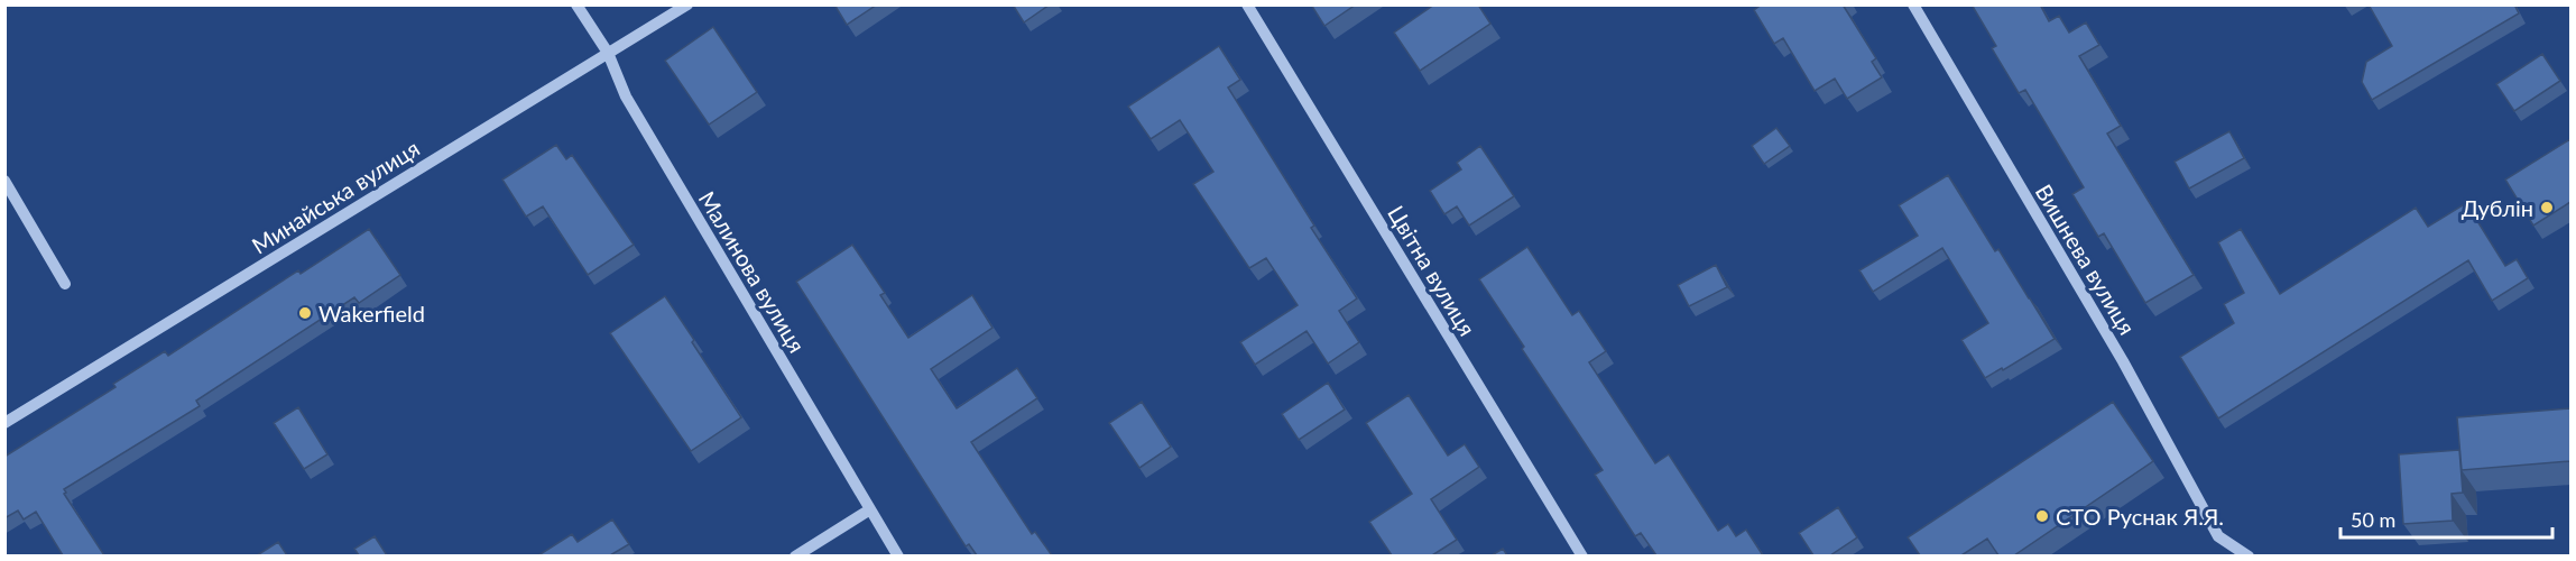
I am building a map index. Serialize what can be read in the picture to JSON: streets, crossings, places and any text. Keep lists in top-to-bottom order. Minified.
{"streets":{"street":["Минайська вулиця","Вишнева вулиця","Цвітна вулиця","Малинова вулиця"]},"crossings":[["Минайська вулиця","Малинова вулиця"]],"places":["Дублін","Wakerfield","СТО Руснак Я.Я."],"scale_bar":"50 m"}
